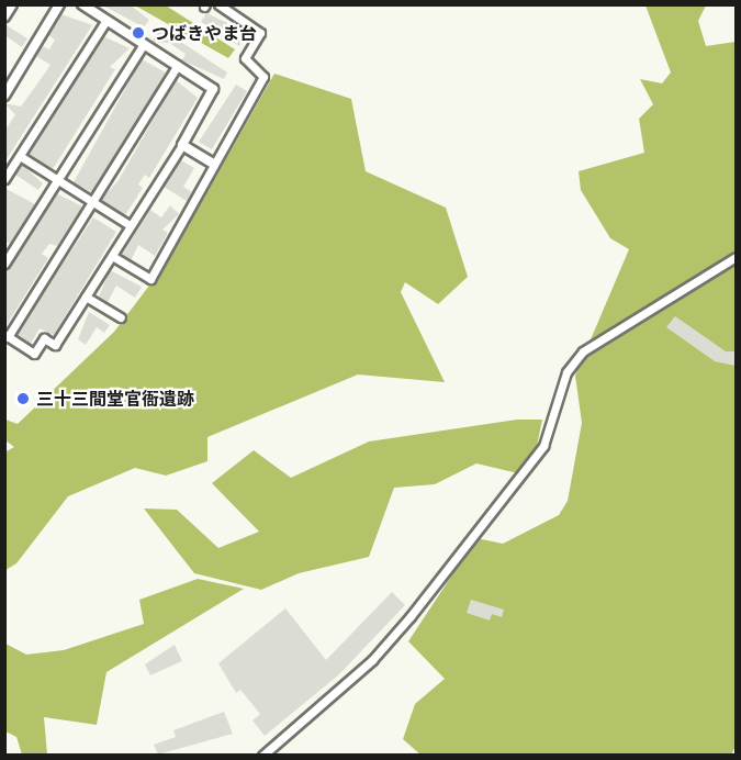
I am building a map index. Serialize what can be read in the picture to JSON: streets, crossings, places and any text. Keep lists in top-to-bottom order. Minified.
{"places":["つばきやま台","三十三間堂官衙遺跡"]}
